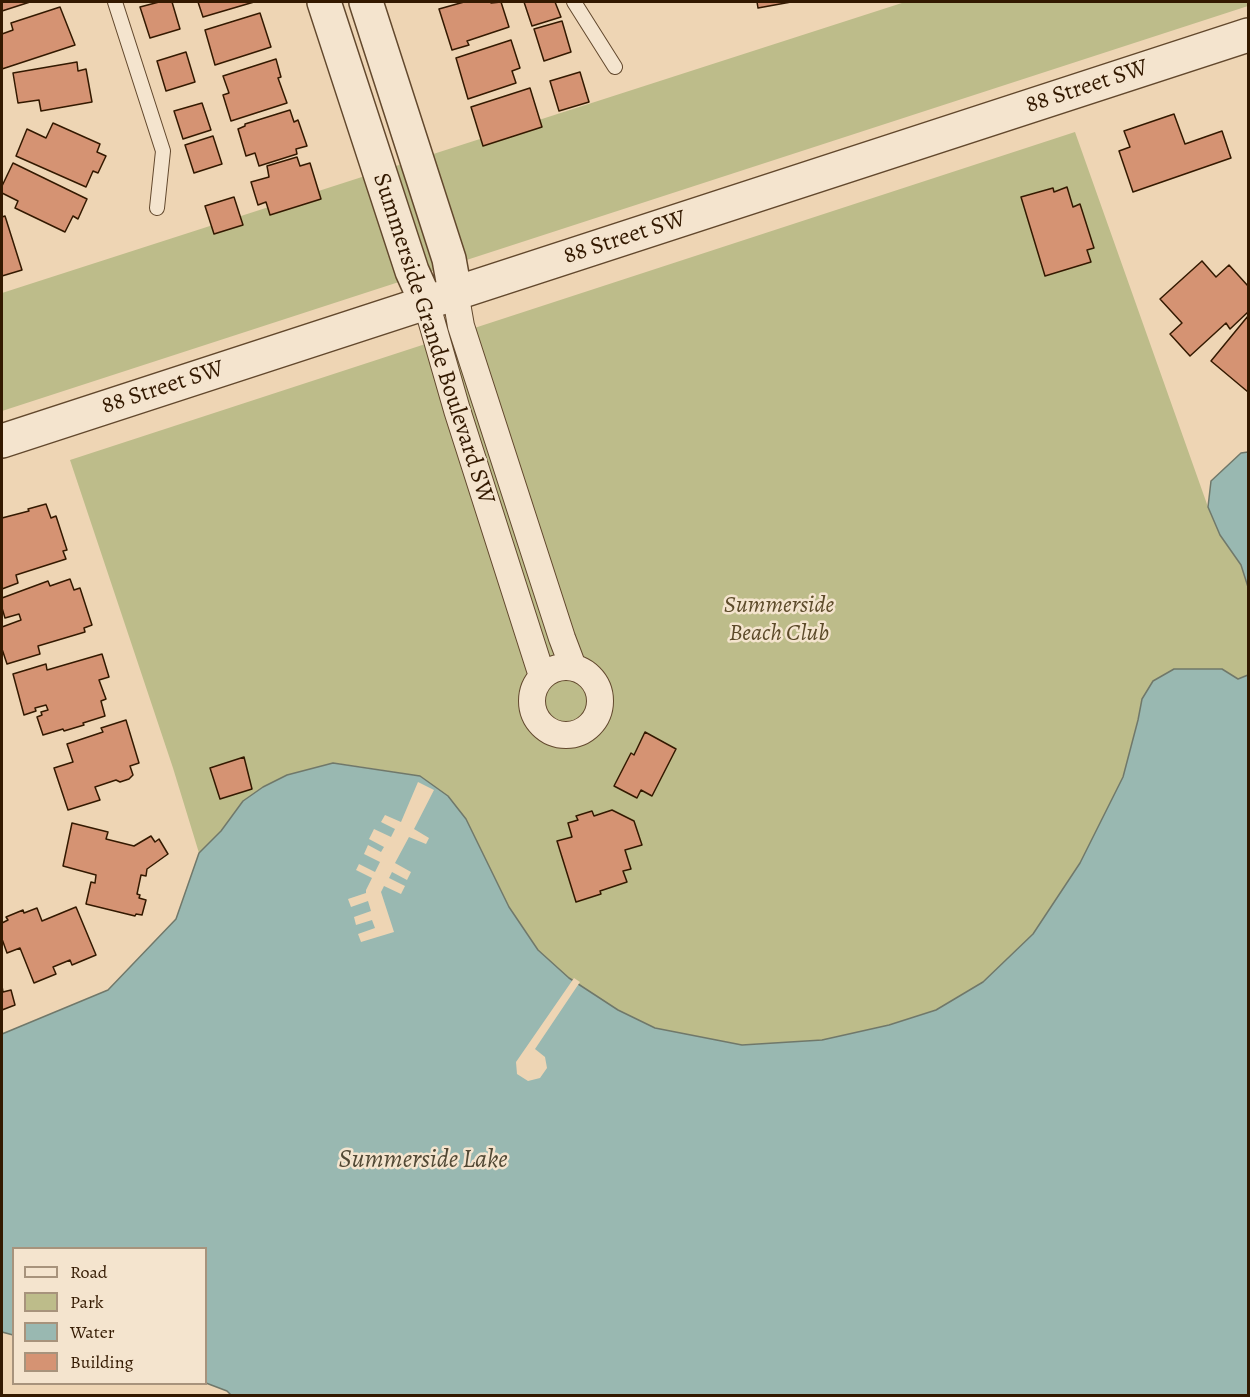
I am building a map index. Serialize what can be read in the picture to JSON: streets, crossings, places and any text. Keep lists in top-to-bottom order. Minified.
{"streets":{"street":["88 Street SW","Summerside Grande Boulevard SW"]},"crossings":[["88 Street SW","Summerside Grande Boulevard SW"]],"water":["Summerside Lake"],"parks":["Summerside Beach Club"],"legend":["Road","Park","Water","Building"]}
